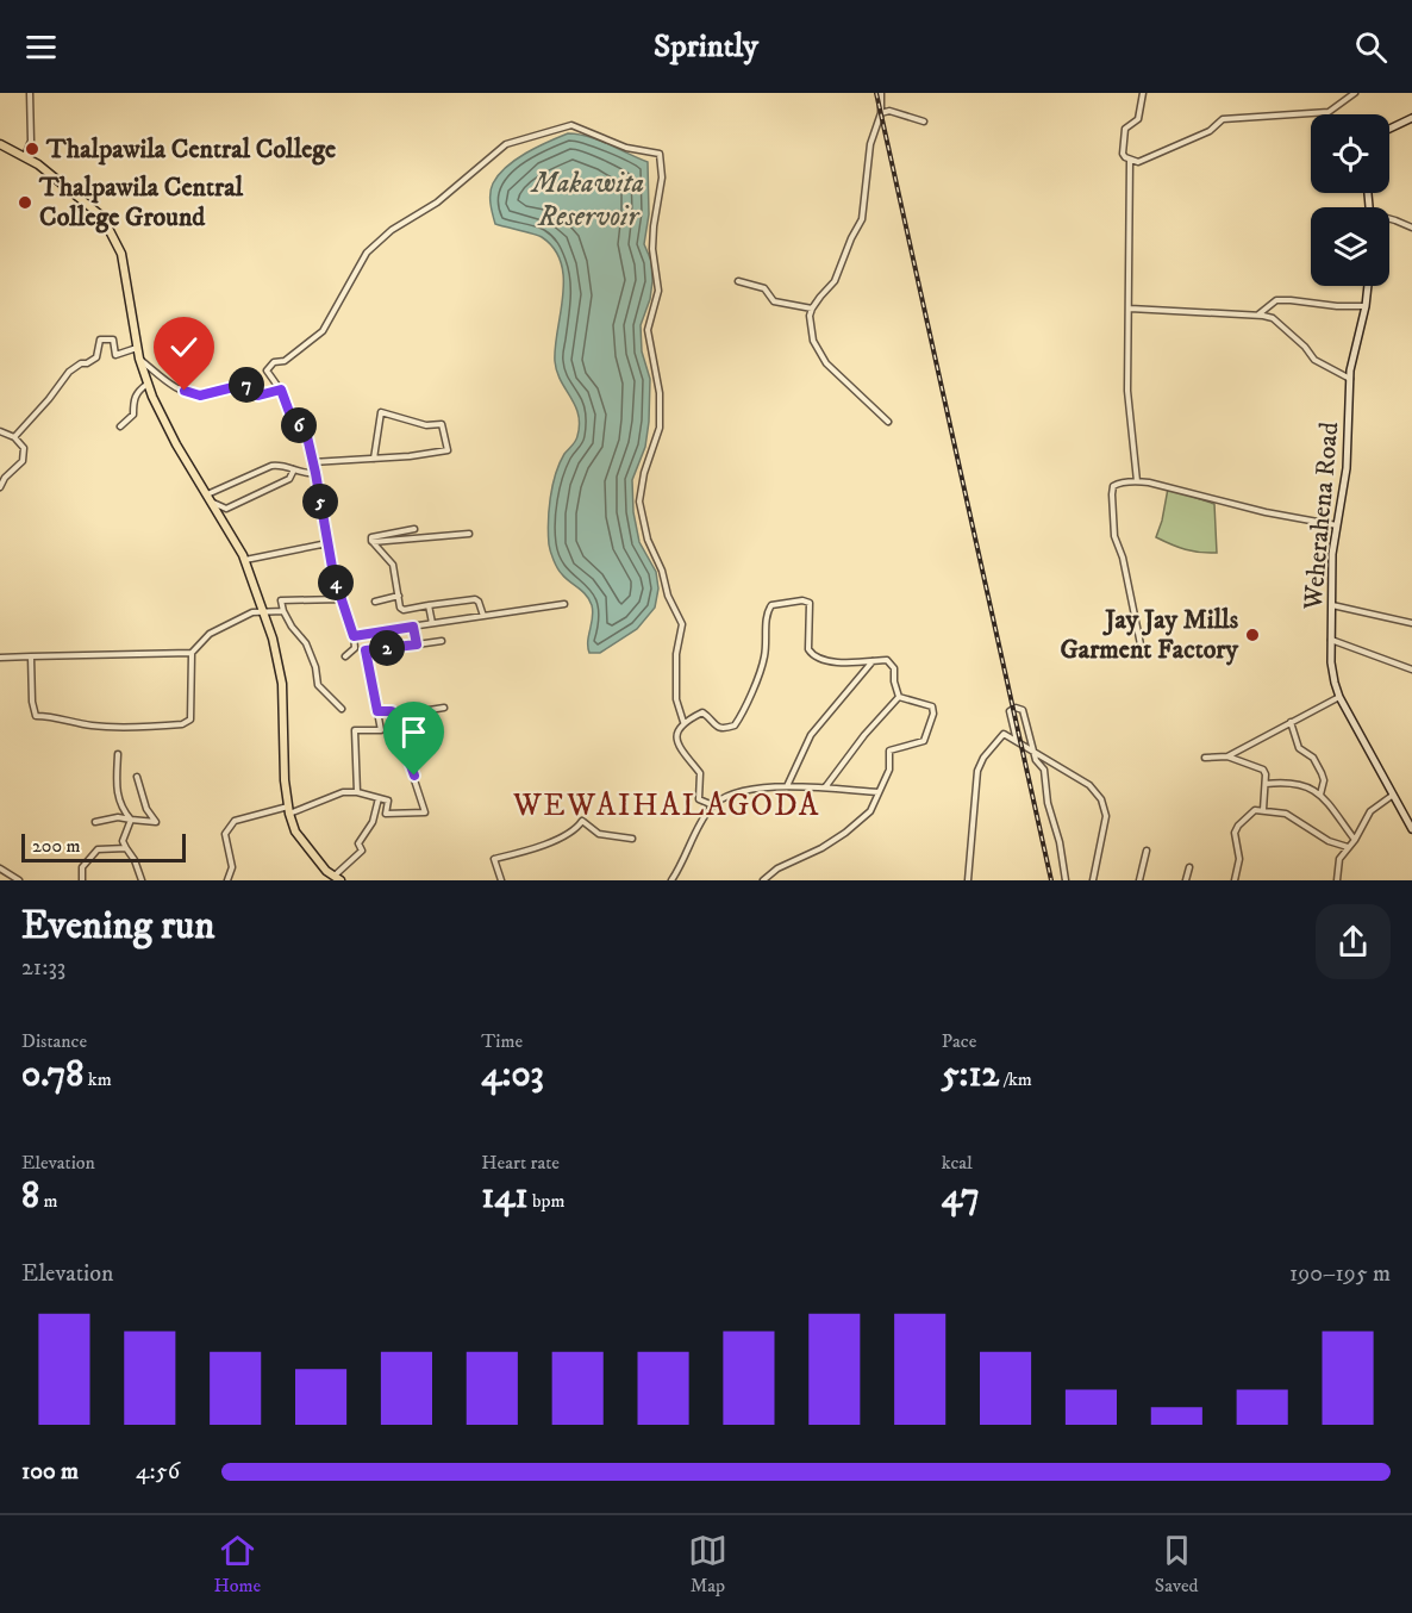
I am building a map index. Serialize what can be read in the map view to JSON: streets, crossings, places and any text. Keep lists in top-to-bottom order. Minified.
{"streets":{"main road":["Weherahena Road"]},"districts":["WEWAIHALAGODA"],"water":["Makawita Reservoir"],"places":["Thalpawila Central College","Thalpawila Central College Ground","Jay Jay Mills Garment Factory"],"scale_bar":"200 m","page":{"header":"Sprintly","pins":["7","6","5","4","2"],"scale":"200 m","heading":["Evening run","21:33"],"stats":[["Distance","0.78 km"],["Time","4:03"],["Pace","5:12 /km"],["Elevation","8 m"],["Heart rate","141 bpm"],["kcal","47"]],"chart":["Elevation","190–195 m"],"list":[{"name":"100 m","note":"4:56"}],"tabs":["Home","Map","Saved"]}}
